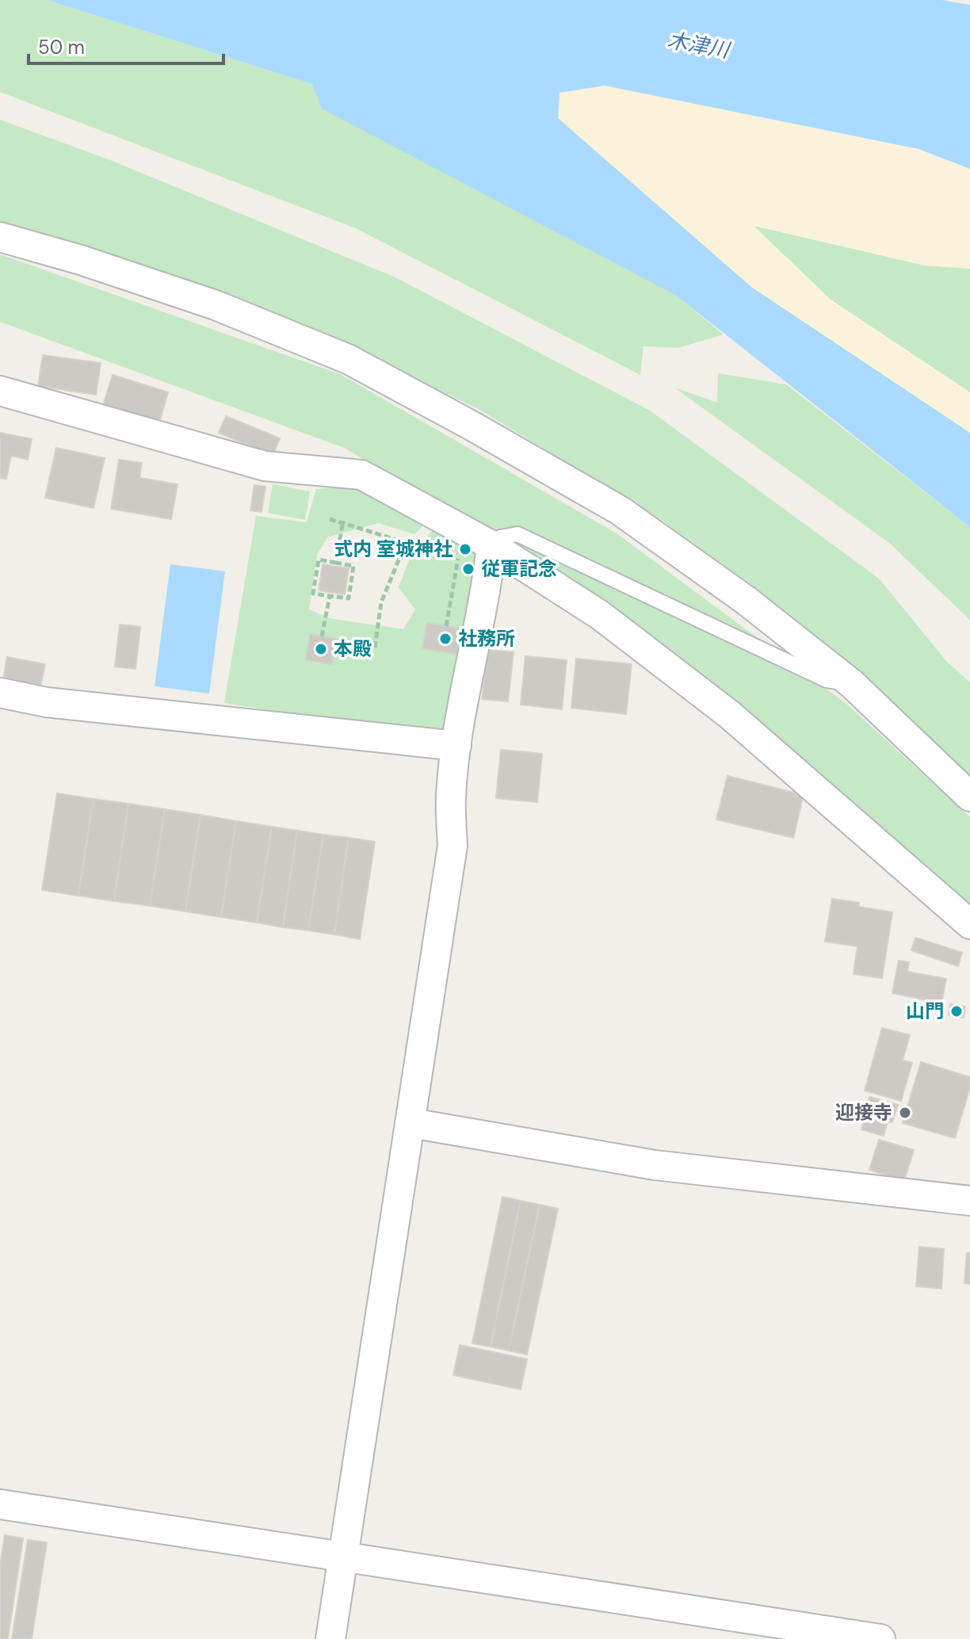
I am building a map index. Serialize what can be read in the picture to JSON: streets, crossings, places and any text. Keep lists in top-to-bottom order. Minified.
{"water":["木津川"],"places":["式内 室城神社","従軍記念","社務所","本殿","山門","迎接寺"],"scale_bar":"50 m"}
